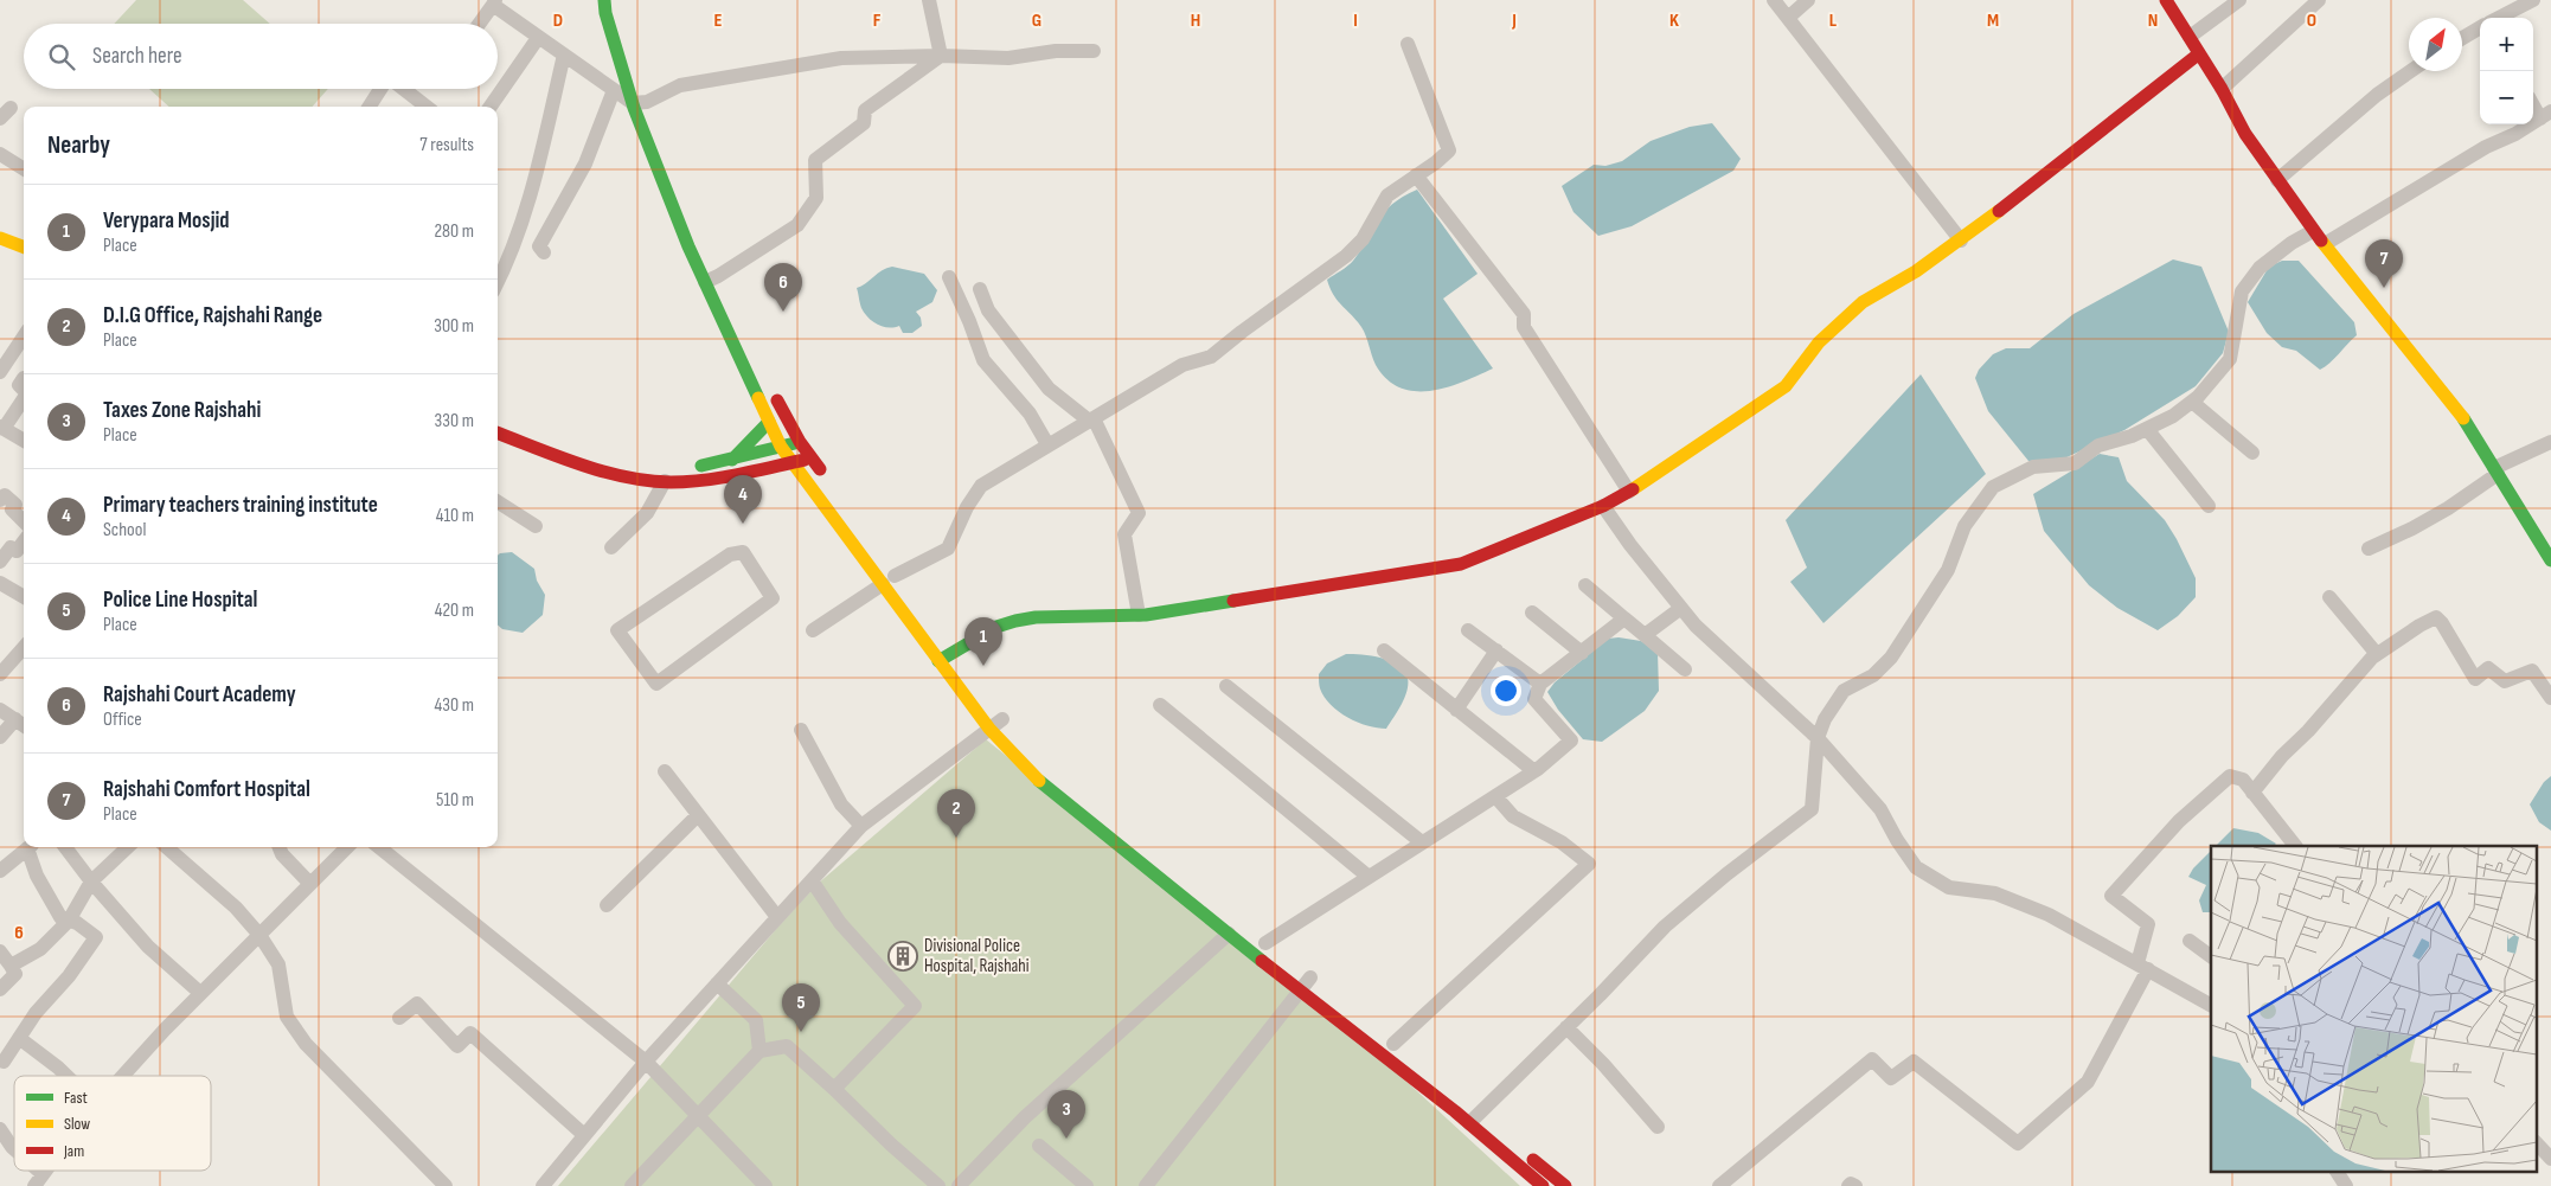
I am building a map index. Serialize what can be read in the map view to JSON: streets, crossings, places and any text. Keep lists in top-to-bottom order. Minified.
{"places":{"building":["Divisional Police Hospital, Rajshahi"]},"legend":["Fast","Slow","Jam"],"north":"top right","page":{"map_buttons":["+","−"],"search":"Search here","heading":["Nearby","7 results"],"list":[{"mark":"1","name":"Verypara Mosjid","note":"Place","value":"280 m"},{"mark":"2","name":"D.I.G Office, Rajshahi Range","note":"Place","value":"300 m"},{"mark":"3","name":"Taxes Zone Rajshahi","note":"Place","value":"330 m"},{"mark":"4","name":"Primary teachers training institute","note":"School","value":"410 m"},{"mark":"5","name":"Police Line Hospital","note":"Place","value":"420 m"},{"mark":"6","name":"Rajshahi Court Academy","note":"Office","value":"430 m"},{"mark":"7","name":"Rajshahi Comfort Hospital","note":"Place","value":"510 m"}],"pins":["7","6","4","1","2","5","3"]},"grid":{"columns":["D","E","F","G","H","I","J","K","L","M","N","O"],"rows":["6"]}}
